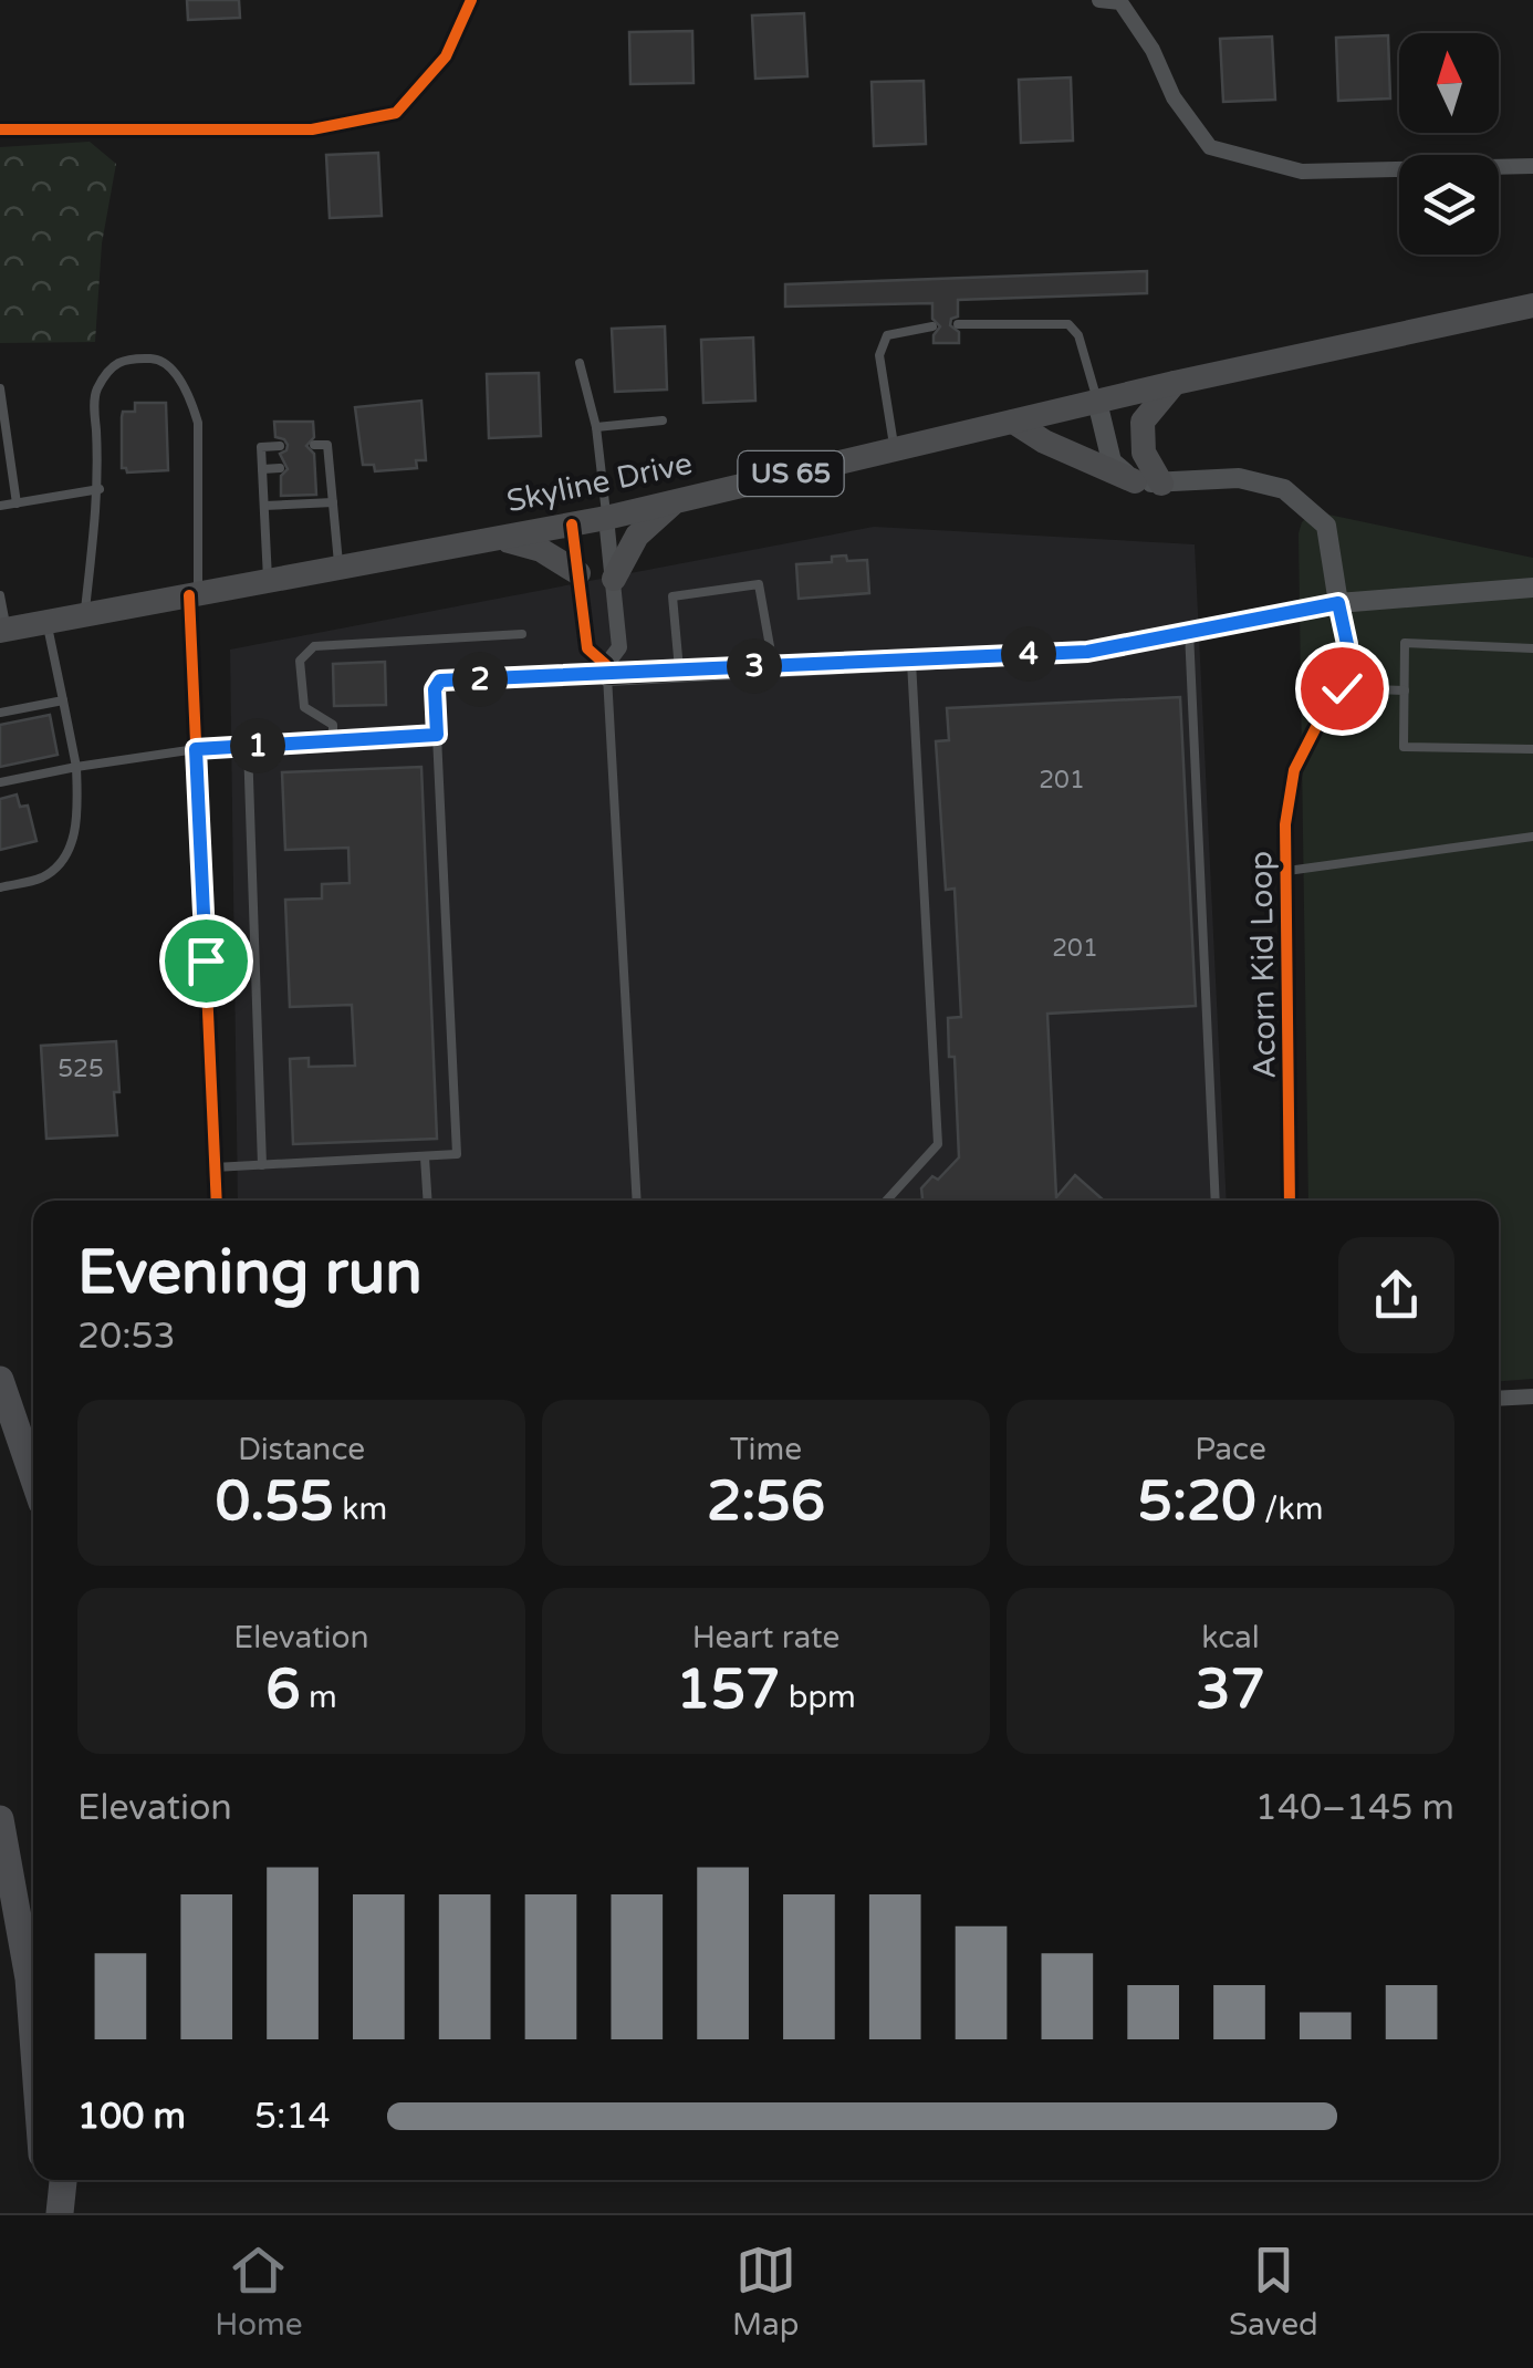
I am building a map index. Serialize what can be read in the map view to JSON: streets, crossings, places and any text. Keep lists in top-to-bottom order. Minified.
{"streets":{"highway":["US 65","Skyline Drive"],"street":["Acorn Kid Loop"]},"house_numbers":["201","201","525"],"north":"top","page":{"pins":["4","3","2","1"],"heading":["Evening run","20:53"],"stats":[["Distance","0.55 km"],["Time","2:56"],["Pace","5:20 /km"],["Elevation","6 m"],["Heart rate","157 bpm"],["kcal","37"]],"chart":["Elevation","140–145 m"],"list":[{"name":"100 m","note":"5:14"}],"tabs":["Home","Map","Saved"]}}
